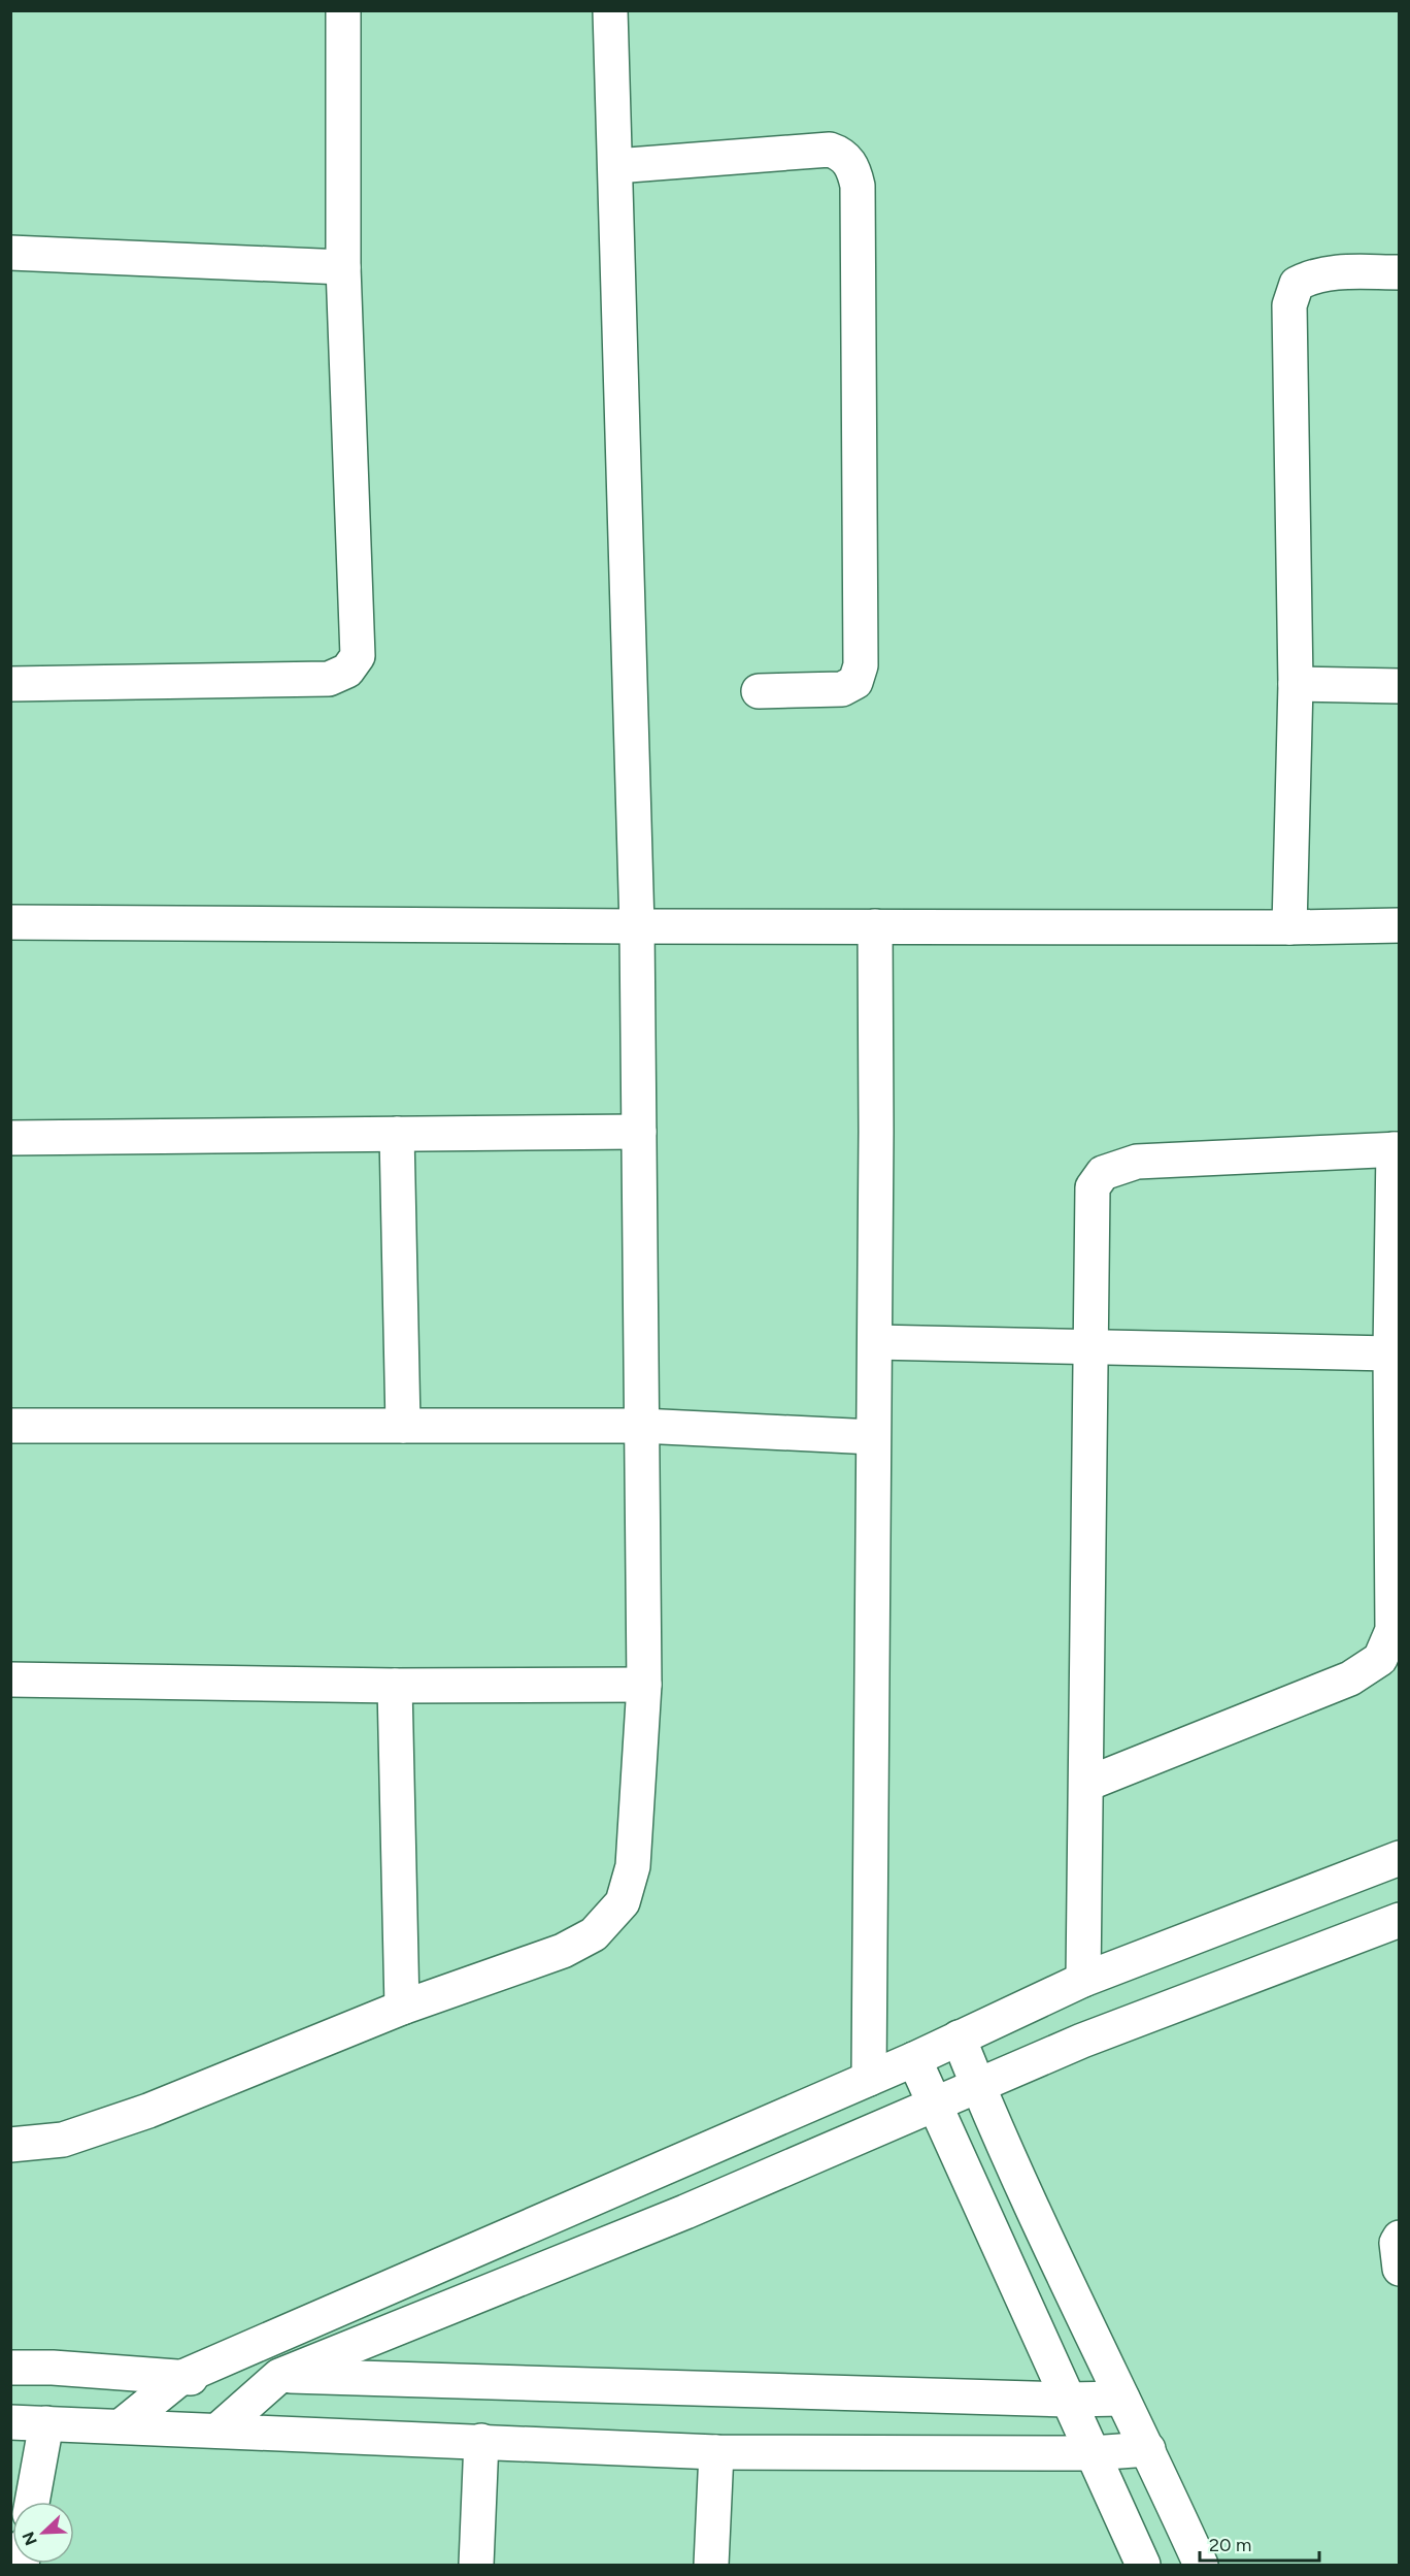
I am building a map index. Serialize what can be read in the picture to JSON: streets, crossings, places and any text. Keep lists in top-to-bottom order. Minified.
{"scale_bar":"20 m","north":"bottom left"}
